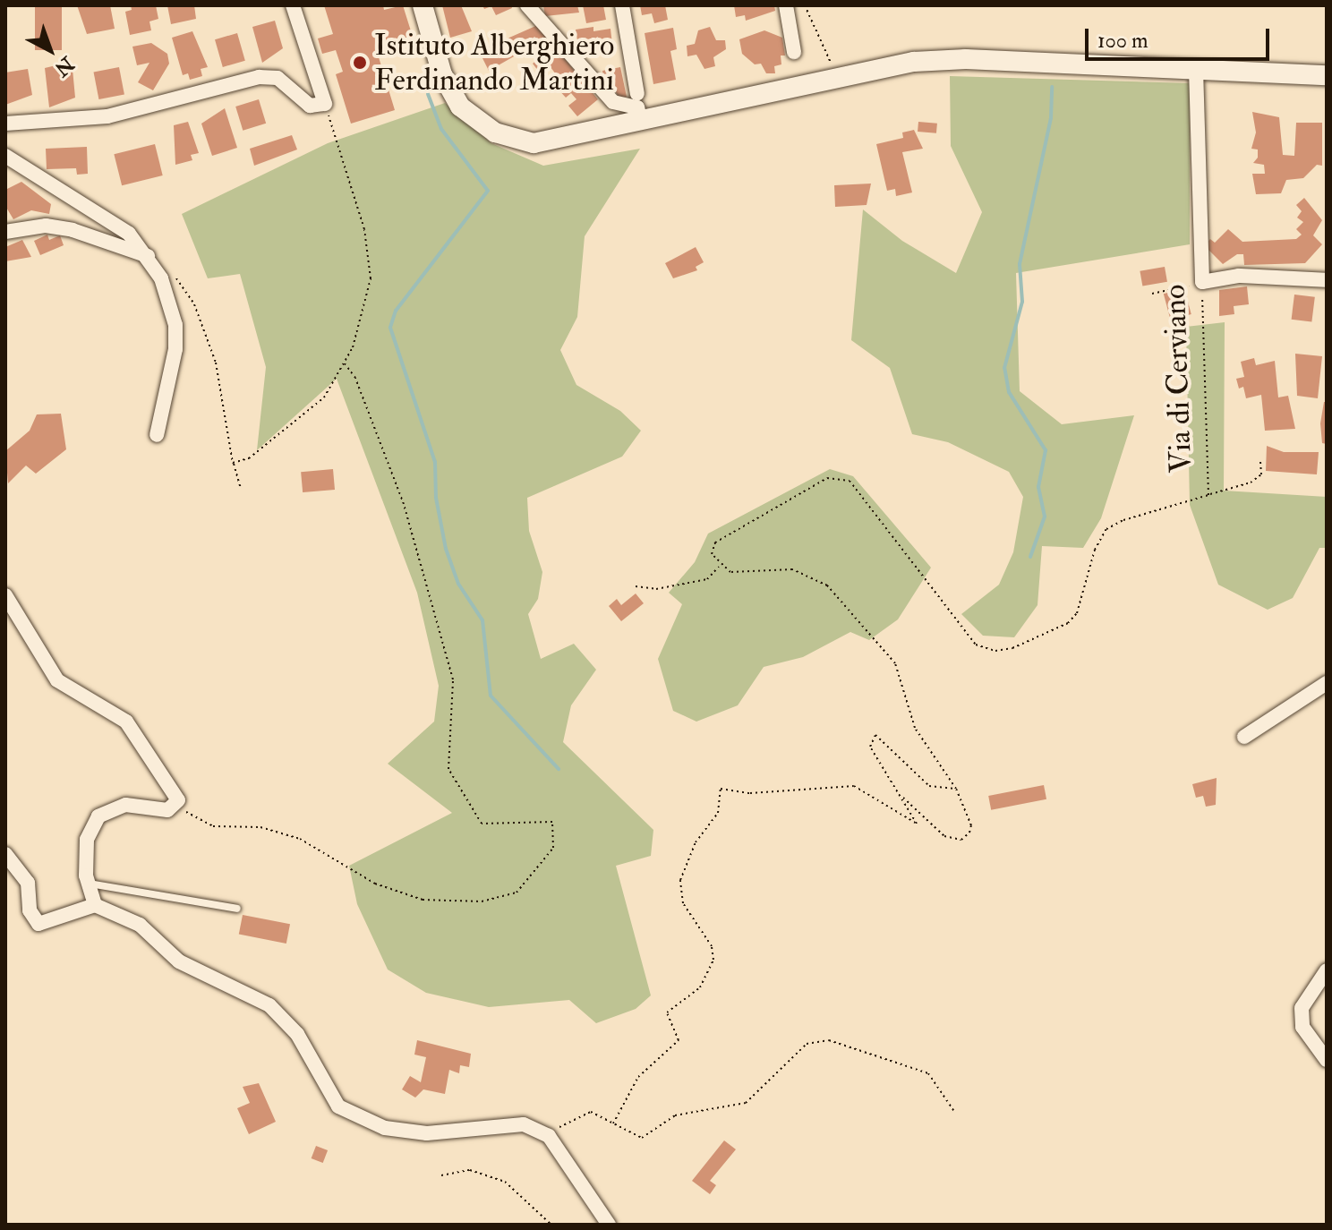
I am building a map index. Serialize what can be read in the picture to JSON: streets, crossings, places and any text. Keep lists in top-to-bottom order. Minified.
{"streets":{"street":["Via di Cerviano"]},"places":["Istituto Alberghiero Ferdinando Martini"],"scale_bar":"100 m","north":"bottom right"}
